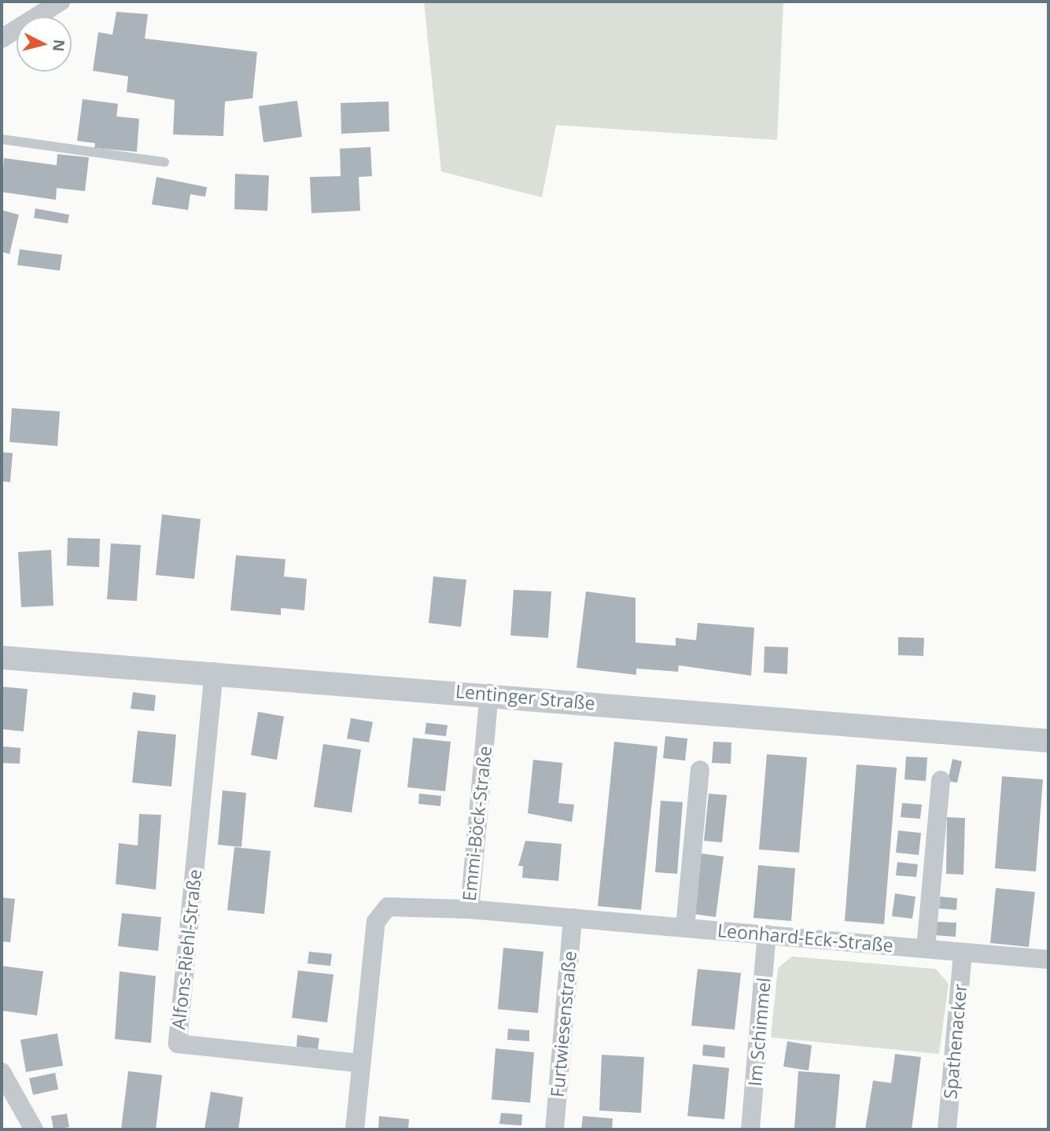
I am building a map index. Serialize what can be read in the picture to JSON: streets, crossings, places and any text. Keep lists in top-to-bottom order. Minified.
{"streets":{"street":["Lentinger Straße","Emmi-Böck-Straße","Leonhard-Eck-Straße","Alfons-Riehl-Straße","Furtwiesenstraße","Im Schimmel","Spathenacker"]},"crossings":[["Lentinger Straße","Emmi-Böck-Straße"],["Lentinger Straße","Alfons-Riehl-Straße"],["Emmi-Böck-Straße","Leonhard-Eck-Straße"],["Emmi-Böck-Straße","Alfons-Riehl-Straße"],["Leonhard-Eck-Straße","Furtwiesenstraße"],["Leonhard-Eck-Straße","Im Schimmel"],["Leonhard-Eck-Straße","Spathenacker"]],"north":"right"}
